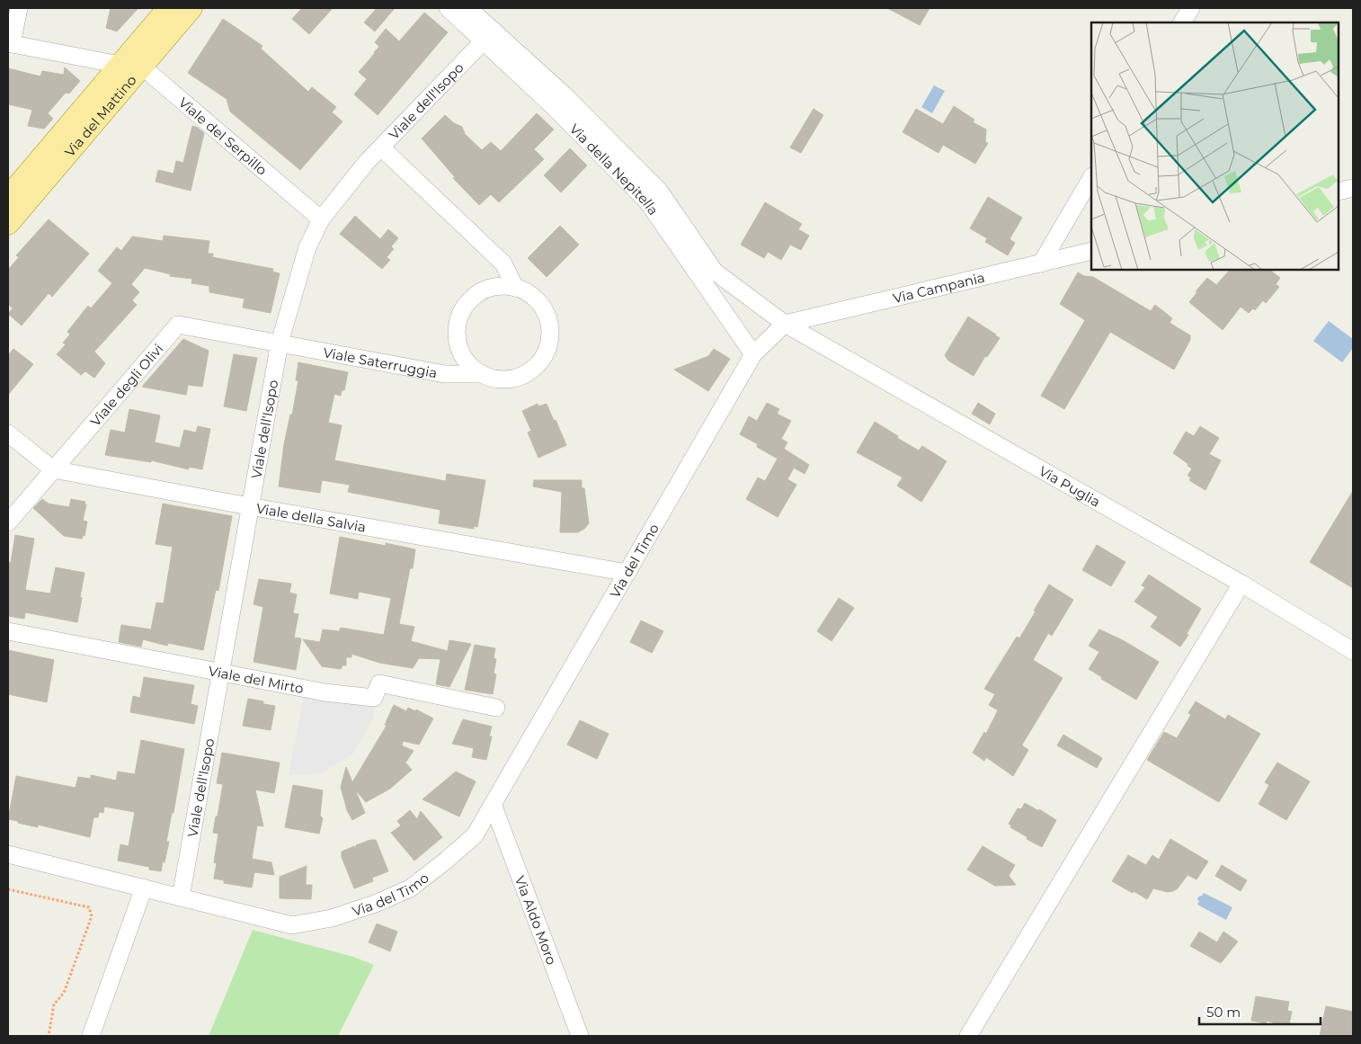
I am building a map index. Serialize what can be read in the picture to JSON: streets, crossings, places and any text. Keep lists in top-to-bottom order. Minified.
{"streets":{"main road":["Via del Mattino"],"street":["Viale dell'Isopo","Viale del Serpillo","Via della Nepitella","Via Campania","Viale Saterruggia","Viale degli Olivi","Via Puglia","Viale della Salvia","Via del Timo","Viale del Mirto","Via Aldo Moro"]},"crossings":[["Viale dell'Isopo","Viale del Serpillo"],["Viale dell'Isopo","Via della Nepitella"],["Viale dell'Isopo","Viale Saterruggia"],["Viale dell'Isopo","Viale degli Olivi"],["Viale dell'Isopo","Viale della Salvia"],["Viale dell'Isopo","Via del Timo"],["Viale dell'Isopo","Viale del Mirto"],["Via del Mattino","Viale del Serpillo"],["Via della Nepitella","Via Campania"],["Via della Nepitella","Via Puglia"],["Via della Nepitella","Via del Timo"],["Via Campania","Via Puglia"],["Via Campania","Via del Timo"],["Viale Saterruggia","Viale degli Olivi"],["Viale degli Olivi","Viale della Salvia"],["Via Puglia","Via del Timo"],["Viale della Salvia","Via del Timo"],["Via del Timo","Via Aldo Moro"]],"scale_bar":"50 m"}
